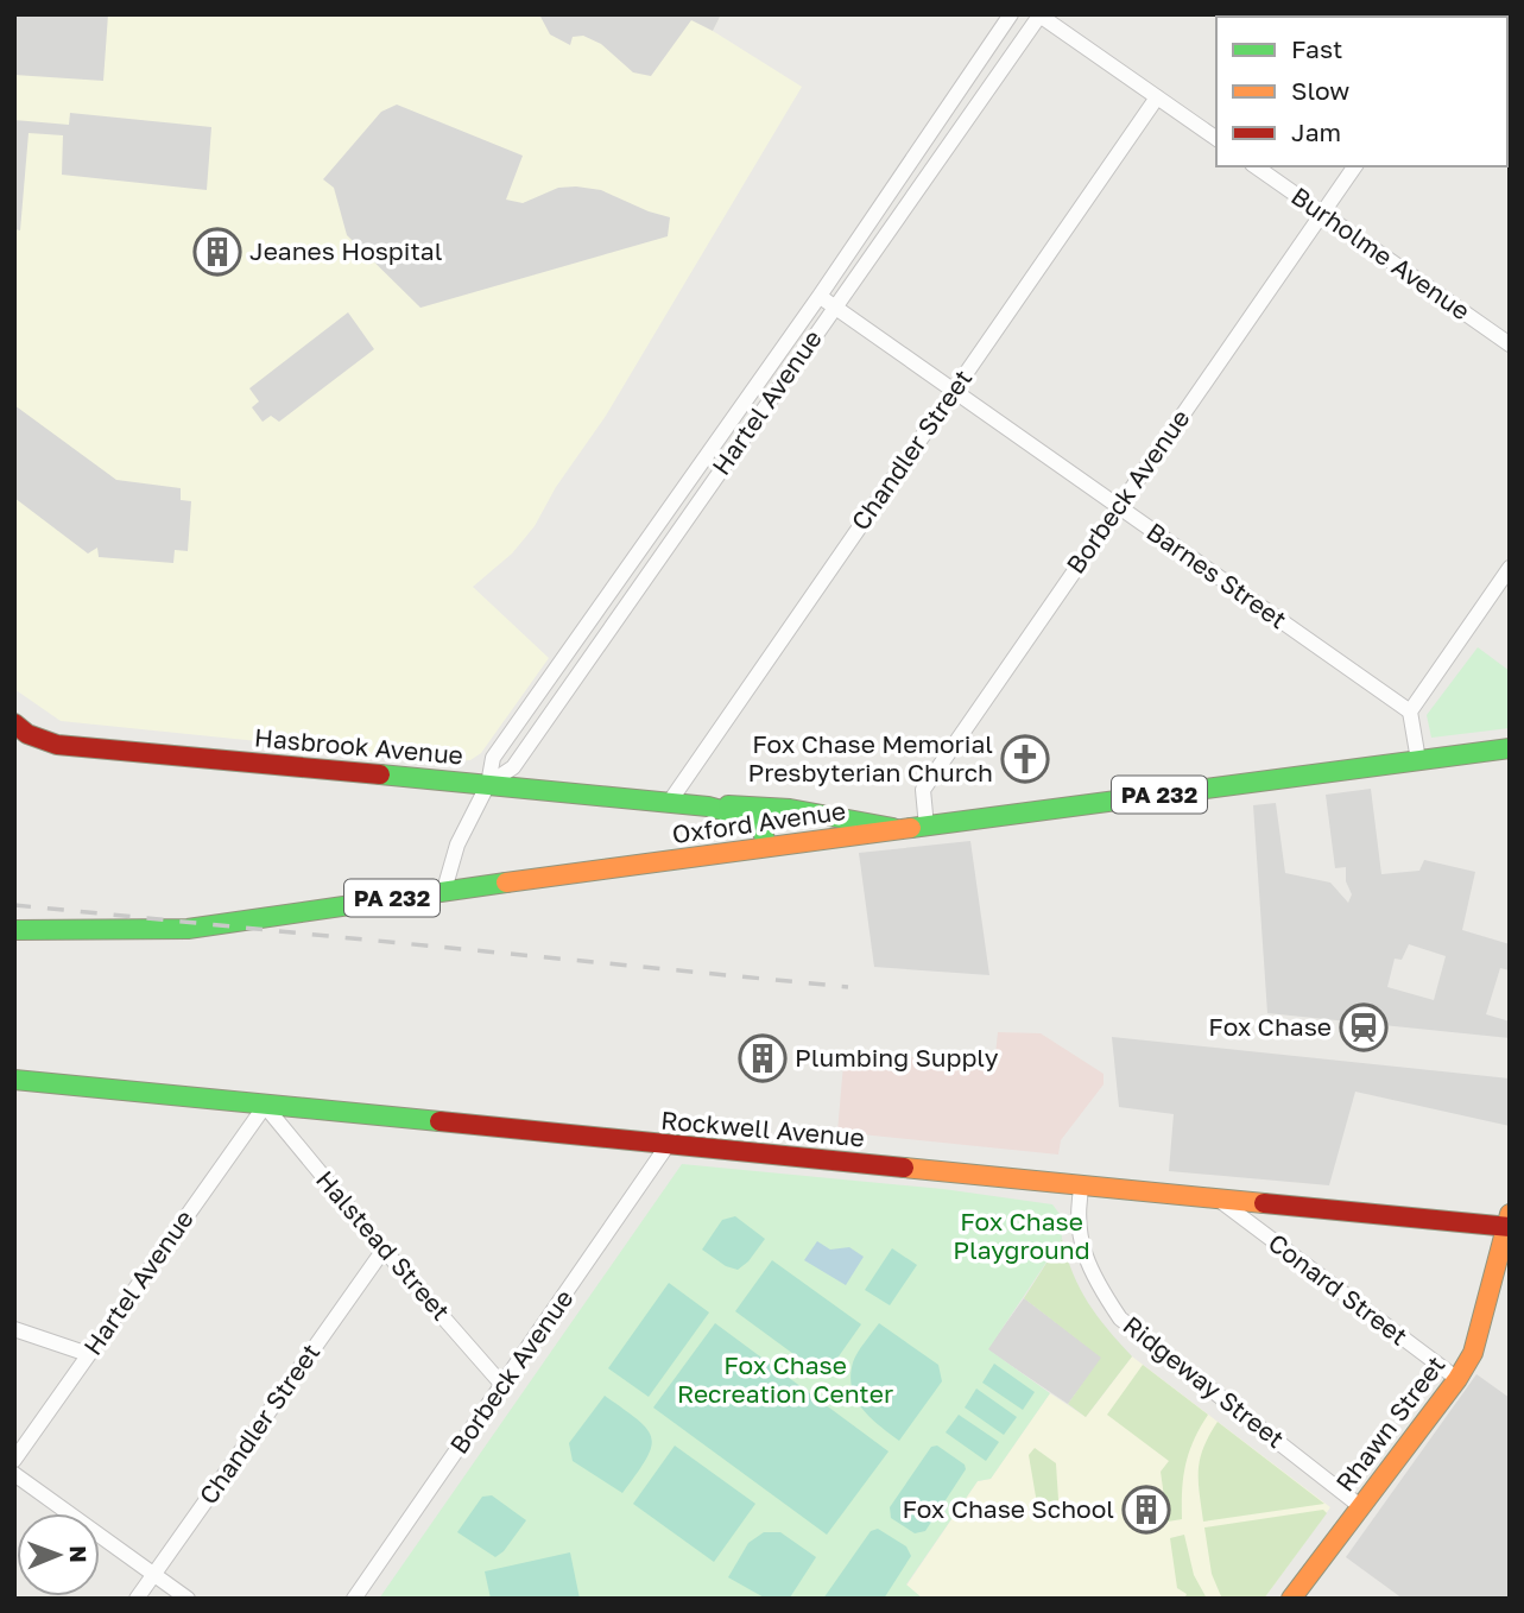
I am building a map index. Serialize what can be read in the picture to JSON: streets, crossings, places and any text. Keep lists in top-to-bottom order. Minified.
{"streets":{"main road":["Hasbrook Avenue","PA 232","Oxford Avenue","Rockwell Avenue","Rhawn Street"],"street":["Burholme Avenue","Hartel Avenue","Chandler Street","Borbeck Avenue","Barnes Street","Halstead Street","Conard Street","Ridgeway Street"]},"crossings":[["Burholme Avenue","Borbeck Avenue"],["Hartel Avenue","Barnes Street"],["Hartel Avenue","Hasbrook Avenue"],["Hartel Avenue","Oxford Avenue"],["Hartel Avenue","Rockwell Avenue"],["Hartel Avenue","Halstead Street"],["Chandler Street","Barnes Street"],["Chandler Street","Hasbrook Avenue"],["Chandler Street","Halstead Street"],["Borbeck Avenue","Barnes Street"],["Borbeck Avenue","Oxford Avenue"],["Borbeck Avenue","Rockwell Avenue"],["Borbeck Avenue","Halstead Street"],["Hasbrook Avenue","Oxford Avenue"],["Rockwell Avenue","Halstead Street"],["Rockwell Avenue","Conard Street"],["Rockwell Avenue","Ridgeway Street"],["Rockwell Avenue","Rhawn Street"],["Conard Street","Rhawn Street"],["Ridgeway Street","Rhawn Street"]],"parks":["Fox Chase Playground","Fox Chase Recreation Center"],"places":{"building":["Jeanes Hospital","Plumbing Supply","Fox Chase School"],"church":["Fox Chase Memorial Presbyterian Church"],"station":["Fox Chase"]},"legend":["Fast","Slow","Jam"],"north":"right"}
